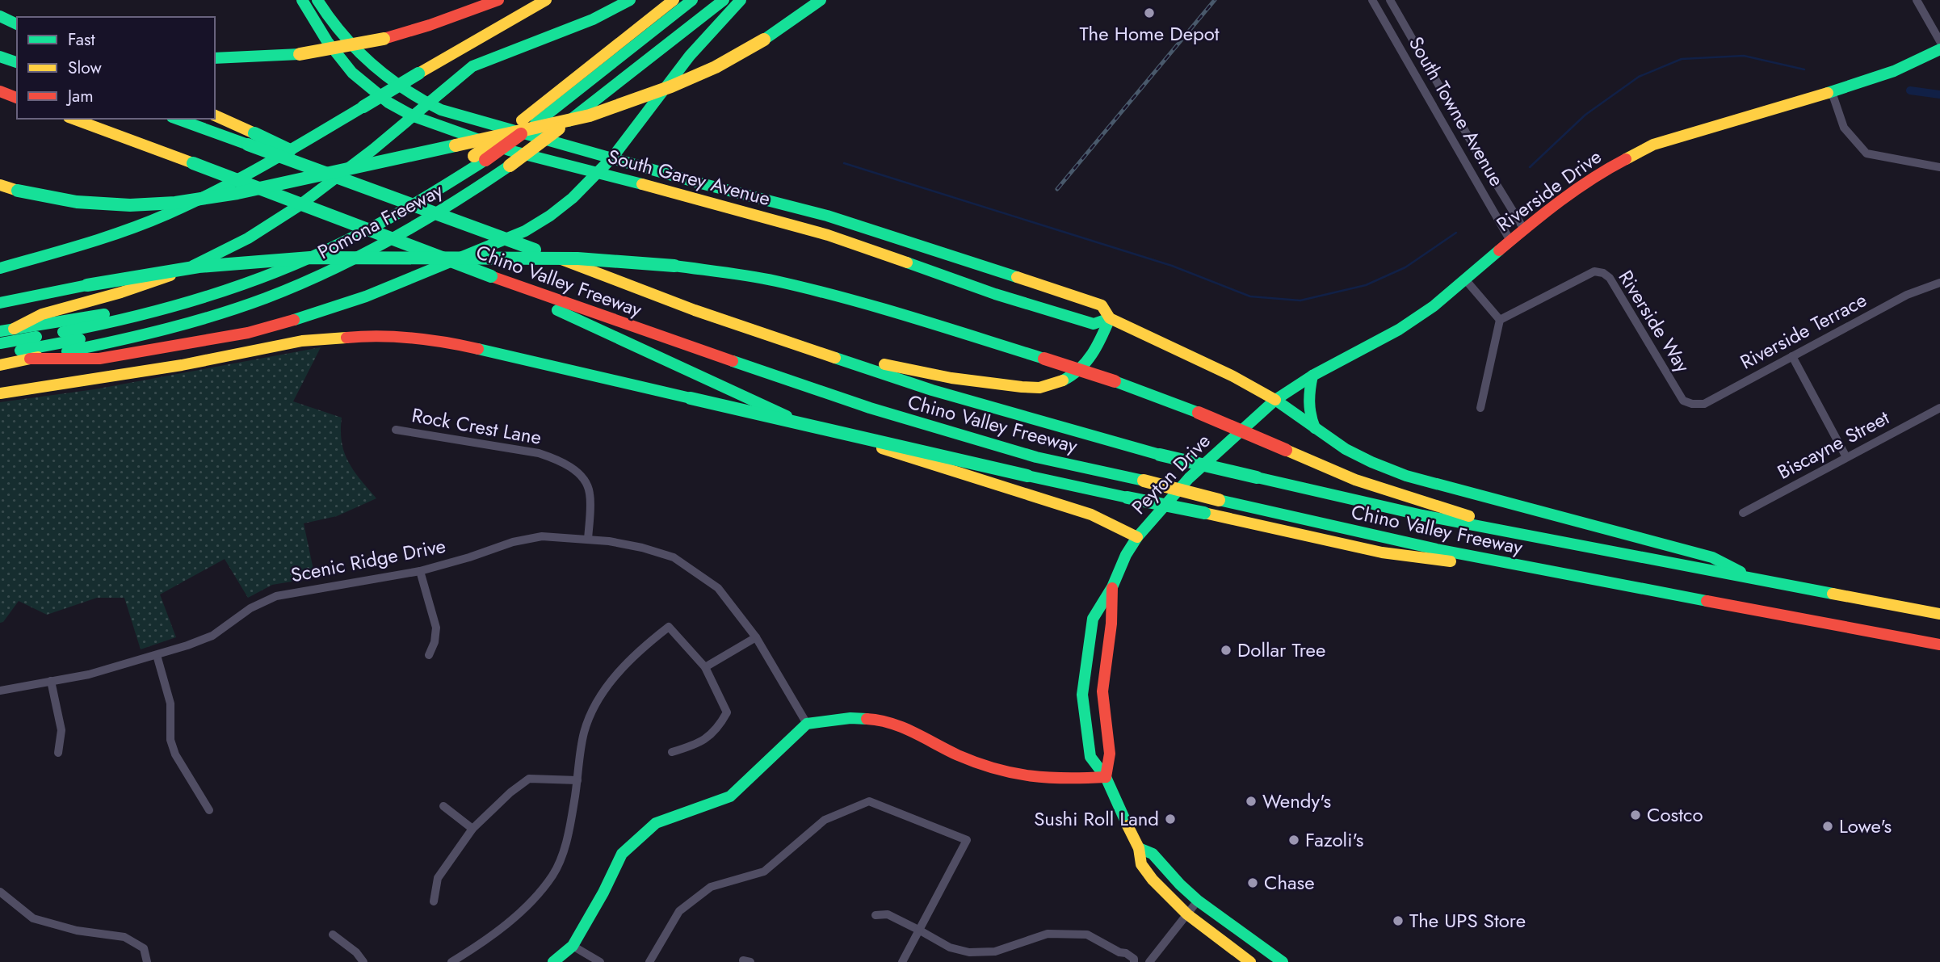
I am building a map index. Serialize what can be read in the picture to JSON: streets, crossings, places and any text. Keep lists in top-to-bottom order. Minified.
{"streets":{"main road":["South Garey Avenue","Riverside Drive","Pomona Freeway","Chino Valley Freeway","Peyton Drive"],"street":["South Towne Avenue","Riverside Way","Riverside Terrace","Rock Crest Lane","Biscayne Street","Scenic Ridge Drive"]},"crossings":[["South Towne Avenue","Riverside Drive"],["South Garey Avenue","Riverside Drive"],["South Garey Avenue","Chino Valley Freeway"],["South Garey Avenue","Peyton Drive"],["Riverside Drive","Peyton Drive"],["Riverside Way","Riverside Terrace"],["Rock Crest Lane","Scenic Ridge Drive"]],"places":["The Home Depot","Dollar Tree","Wendy's","Costco","Sushi Roll Land","Lowe's","Fazoli's","Chase","The UPS Store"],"legend":["Fast","Slow","Jam"]}
